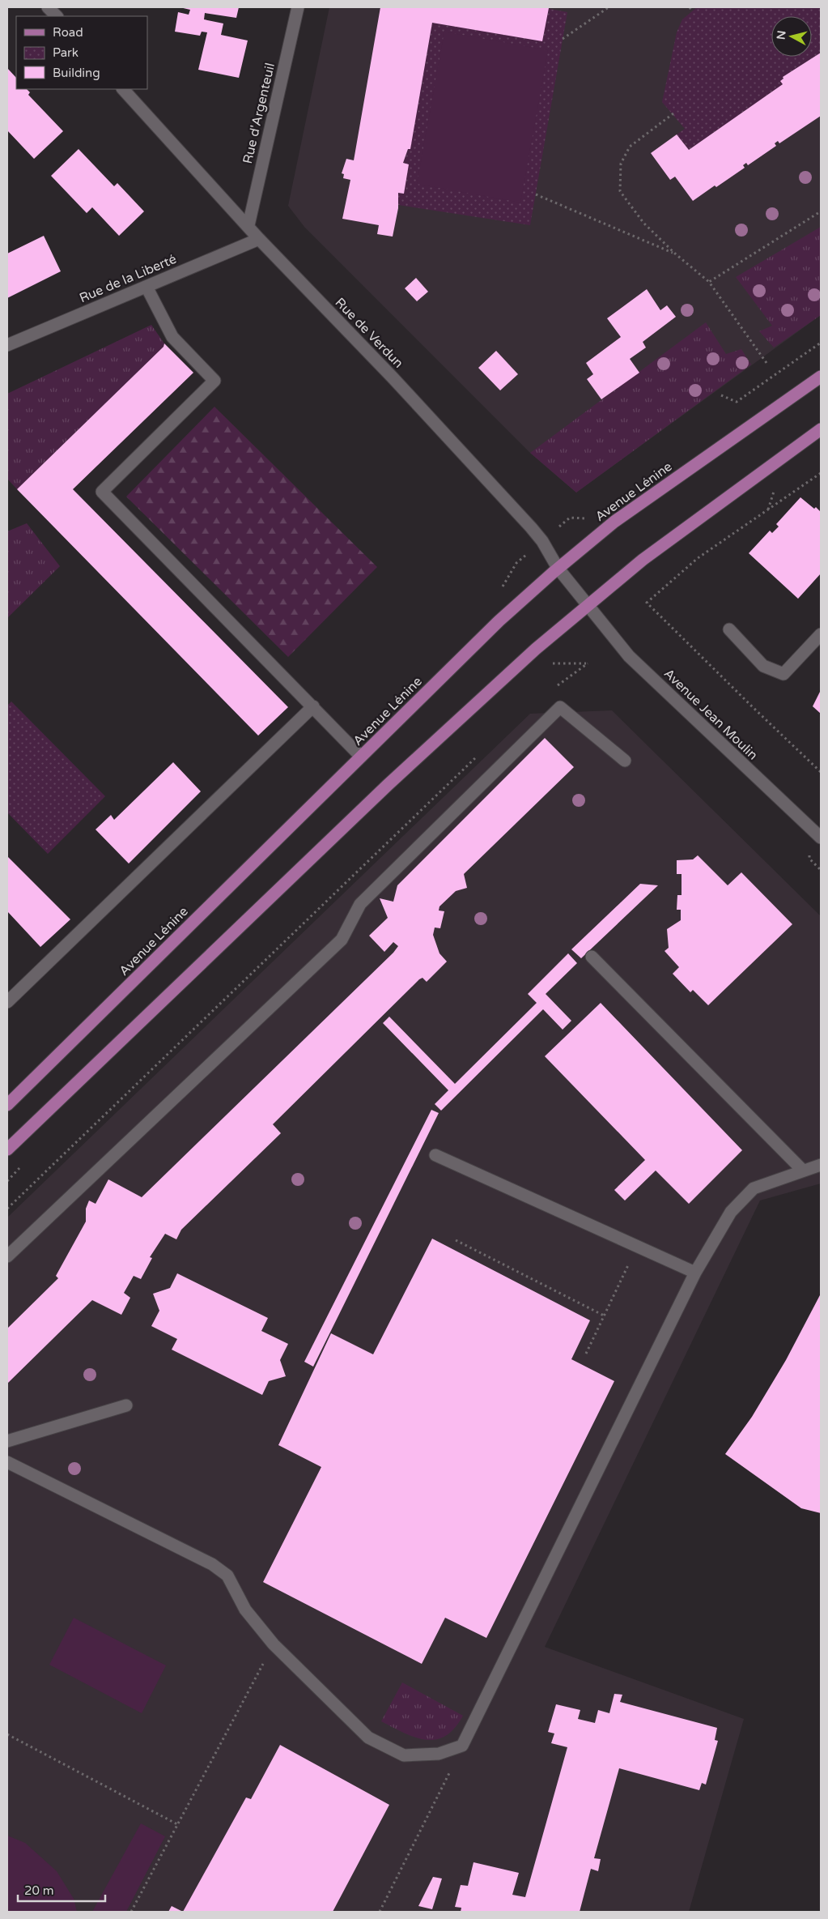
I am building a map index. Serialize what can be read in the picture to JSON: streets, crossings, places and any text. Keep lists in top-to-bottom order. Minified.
{"streets":{"main road":["Avenue Lénine"],"street":["Rue d'Argenteuil","Rue de la Liberté","Rue de Verdun","Avenue Jean Moulin"]},"crossings":[["Rue d'Argenteuil","Rue de Verdun"],["Rue de la Liberté","Rue de Verdun"],["Rue de Verdun","Avenue Lénine"],["Rue de Verdun","Avenue Jean Moulin"]],"legend":["Road","Park","Building"],"scale_bar":"20 m","north":"left"}
